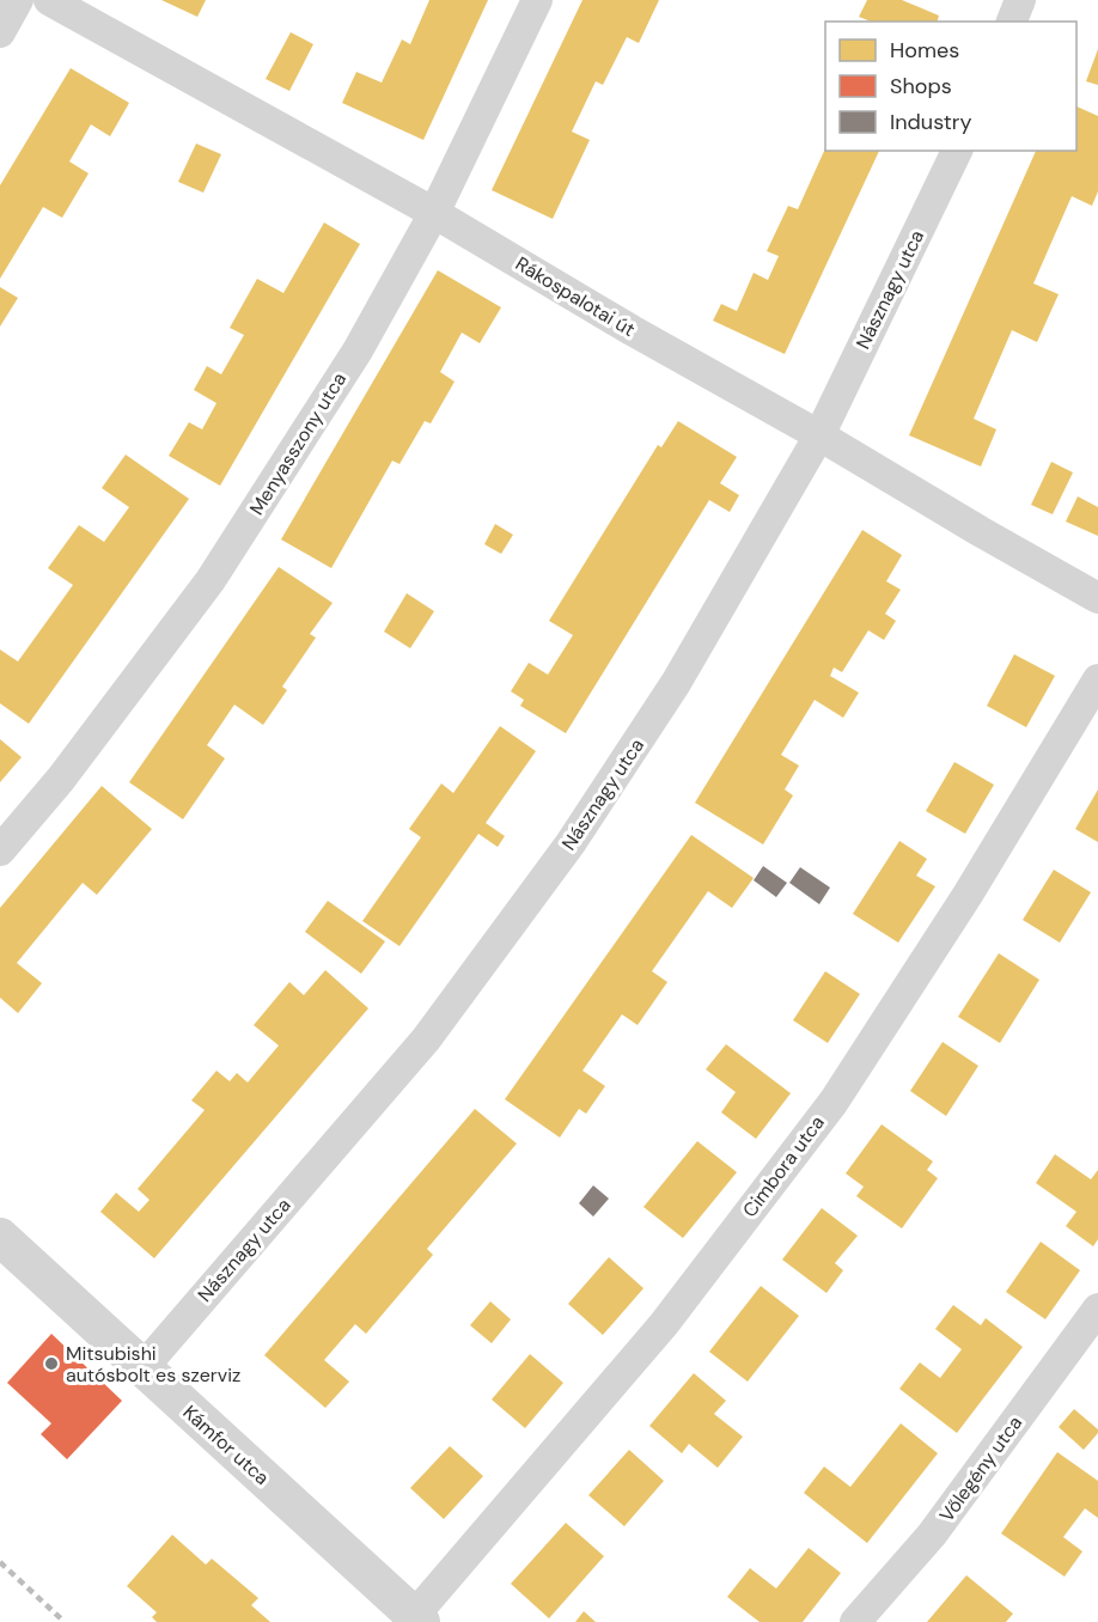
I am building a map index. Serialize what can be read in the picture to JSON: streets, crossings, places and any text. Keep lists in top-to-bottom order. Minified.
{"streets":{"street":["Násznagy utca","Rákospalotai út","Menyasszony utca","Cimbora utca","Kámfor utca","Vőlegény utca"]},"crossings":[["Násznagy utca","Rákospalotai út"],["Násznagy utca","Kámfor utca"],["Rákospalotai út","Menyasszony utca"],["Cimbora utca","Kámfor utca"]],"places":["Mitsubishi autósbolt es szerviz"],"legend":["Homes","Shops","Industry"]}
